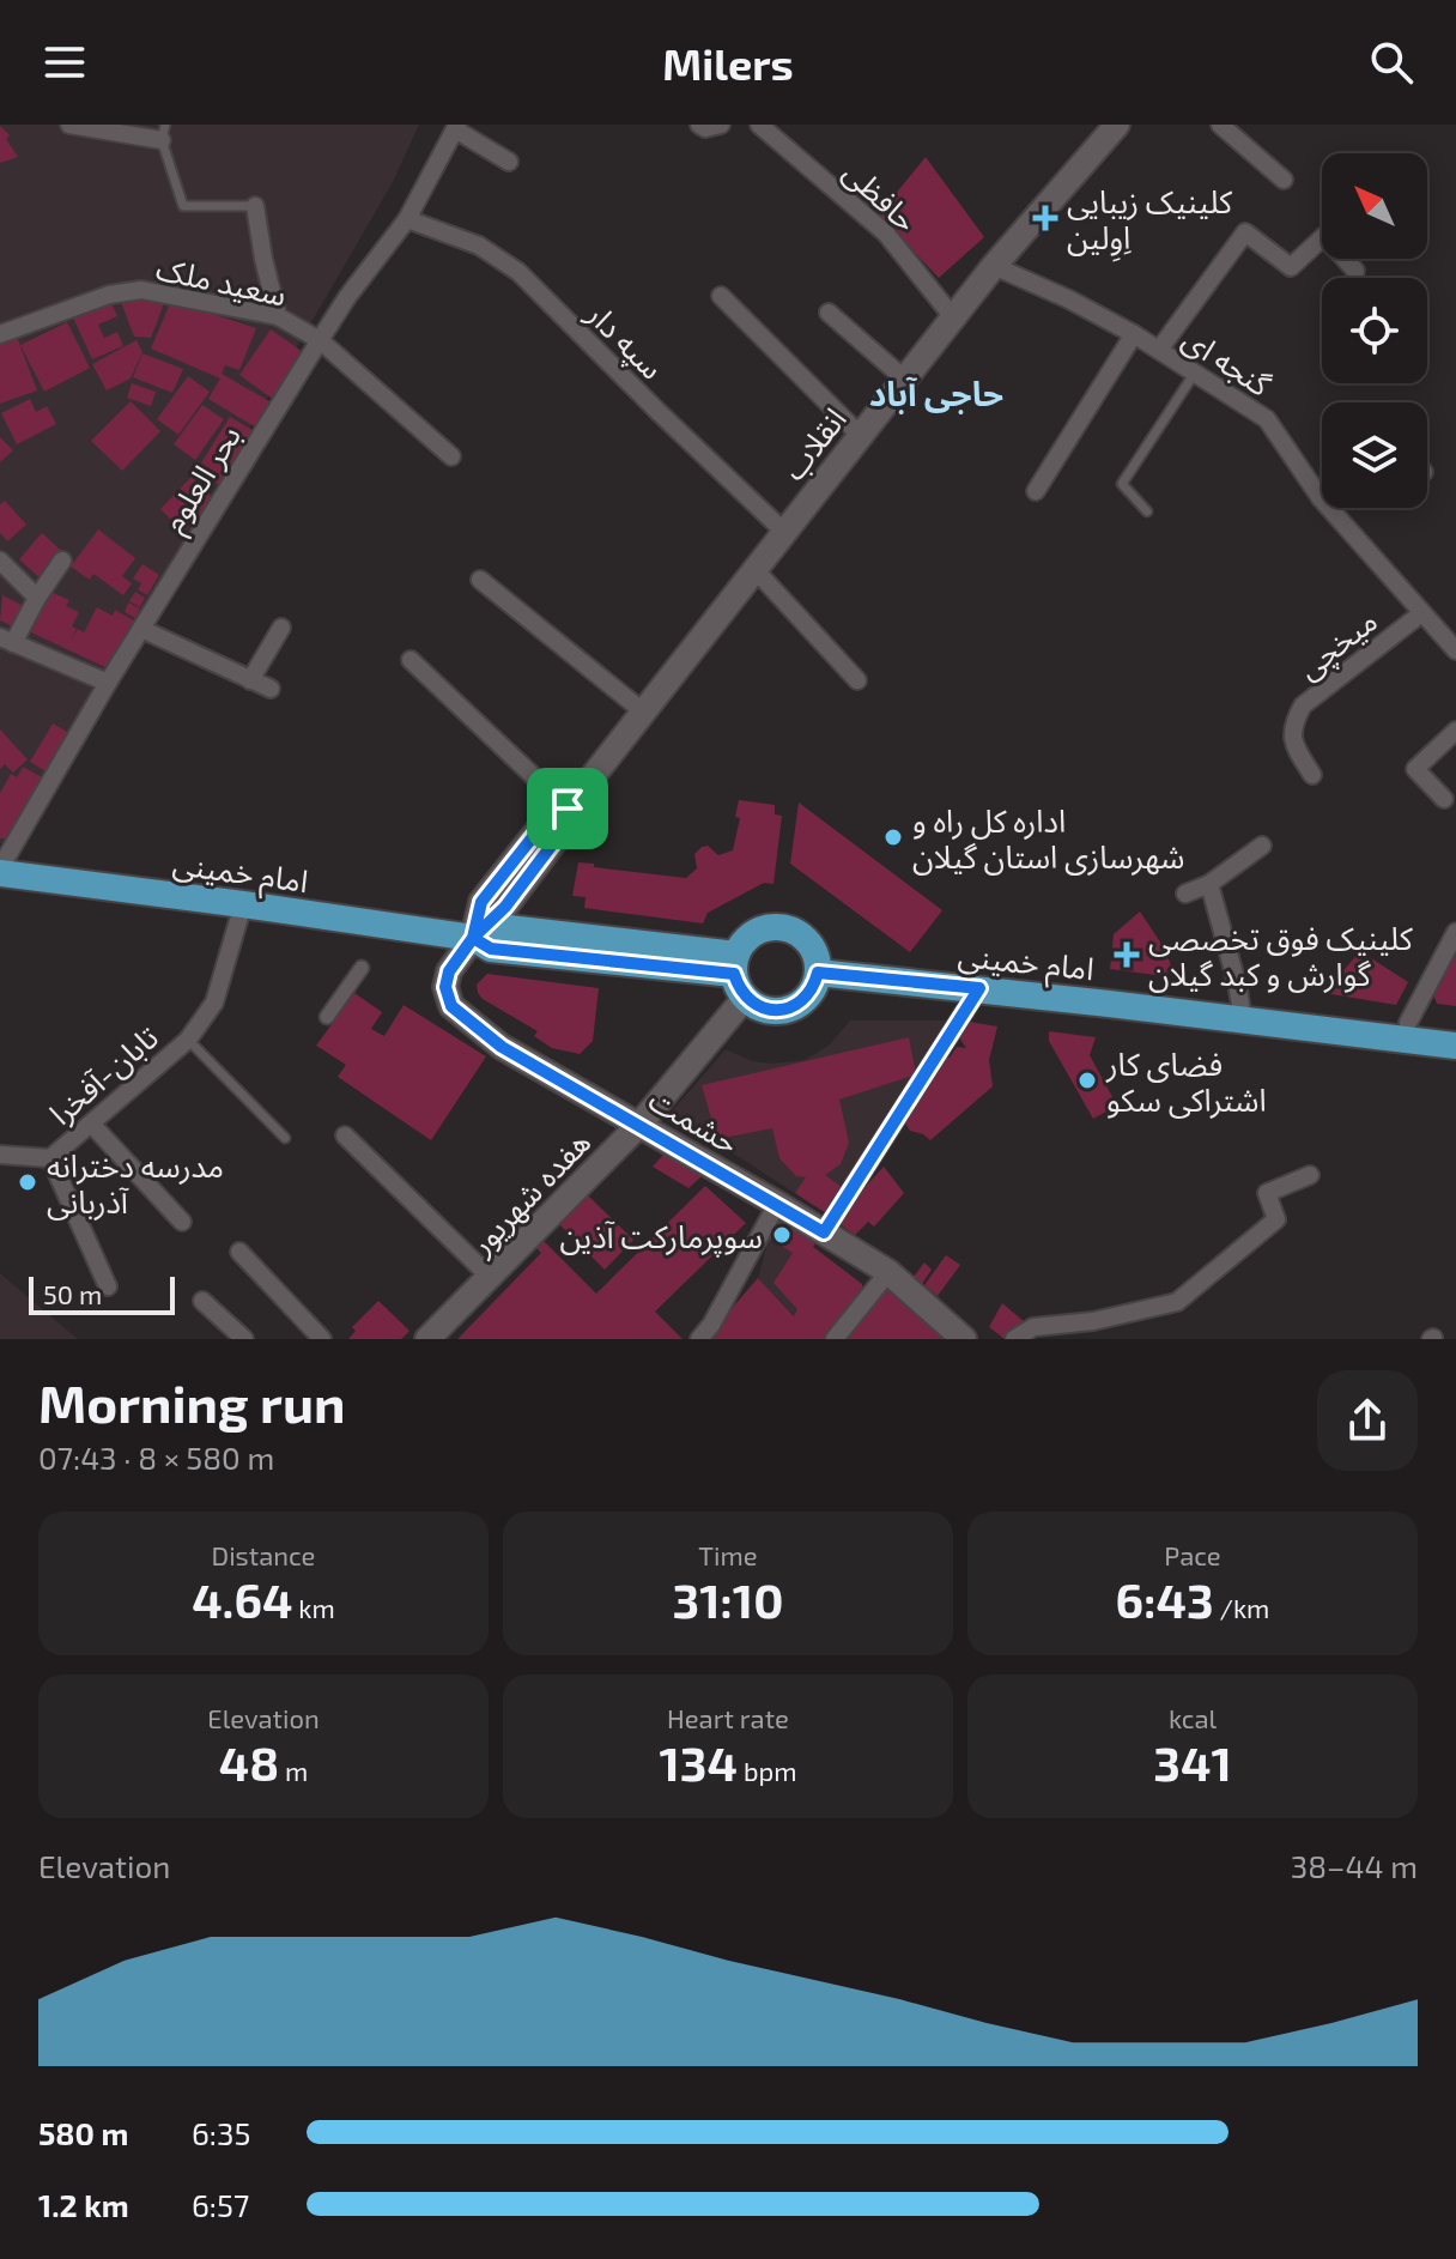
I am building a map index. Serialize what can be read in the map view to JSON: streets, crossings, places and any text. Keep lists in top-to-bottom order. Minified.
{"streets":{"main road":["انقلاب","امام خمینی","حشمت","هفده شهریور"],"street":["حافظی","سعید ملک","سپه دار","گنجه ای","بحر العلوم","میخچی","تابان-آفخرا"]},"crossings":[["حافظی","انقلاب"],["سعید ملک","بحر العلوم"],["سپه دار","انقلاب"],["سپه دار","بحر العلوم"],["گنجه ای","انقلاب"],["گنجه ای","میخچی"],["انقلاب","امام خمینی"],["انقلاب","حشمت"],["بحر العلوم","امام خمینی"],["امام خمینی","تابان-آفخرا"],["امام خمینی","حشمت"],["امام خمینی","هفده شهریور"],["حشمت","هفده شهریور"]],"districts":["حاجی آباد"],"places":{"health":["کلینیک زیبایی اِوِلین","کلینیک فوق تخصصی گوارش و کبد گیلان"],"other":["اداره کل راه و شهرسازی استان گیلان","فضای کار اشتراکی سکو","مدرسه دخترانه آذربانی","سوپرمارکت آذین"]},"scale_bar":"50 m","north":"top left","page":{"header":"Milers","scale":"50 m","heading":["Morning run","07:43 · 8 × 580 m"],"stats":[["Distance","4.64 km"],["Time","31:10"],["Pace","6:43 /km"],["Elevation","48 m"],["Heart rate","134 bpm"],["kcal","341"]],"chart":["Elevation","38–44 m"],"list":[{"name":"580 m","note":"6:35"},{"name":"1.2 km","note":"6:57"}]}}
